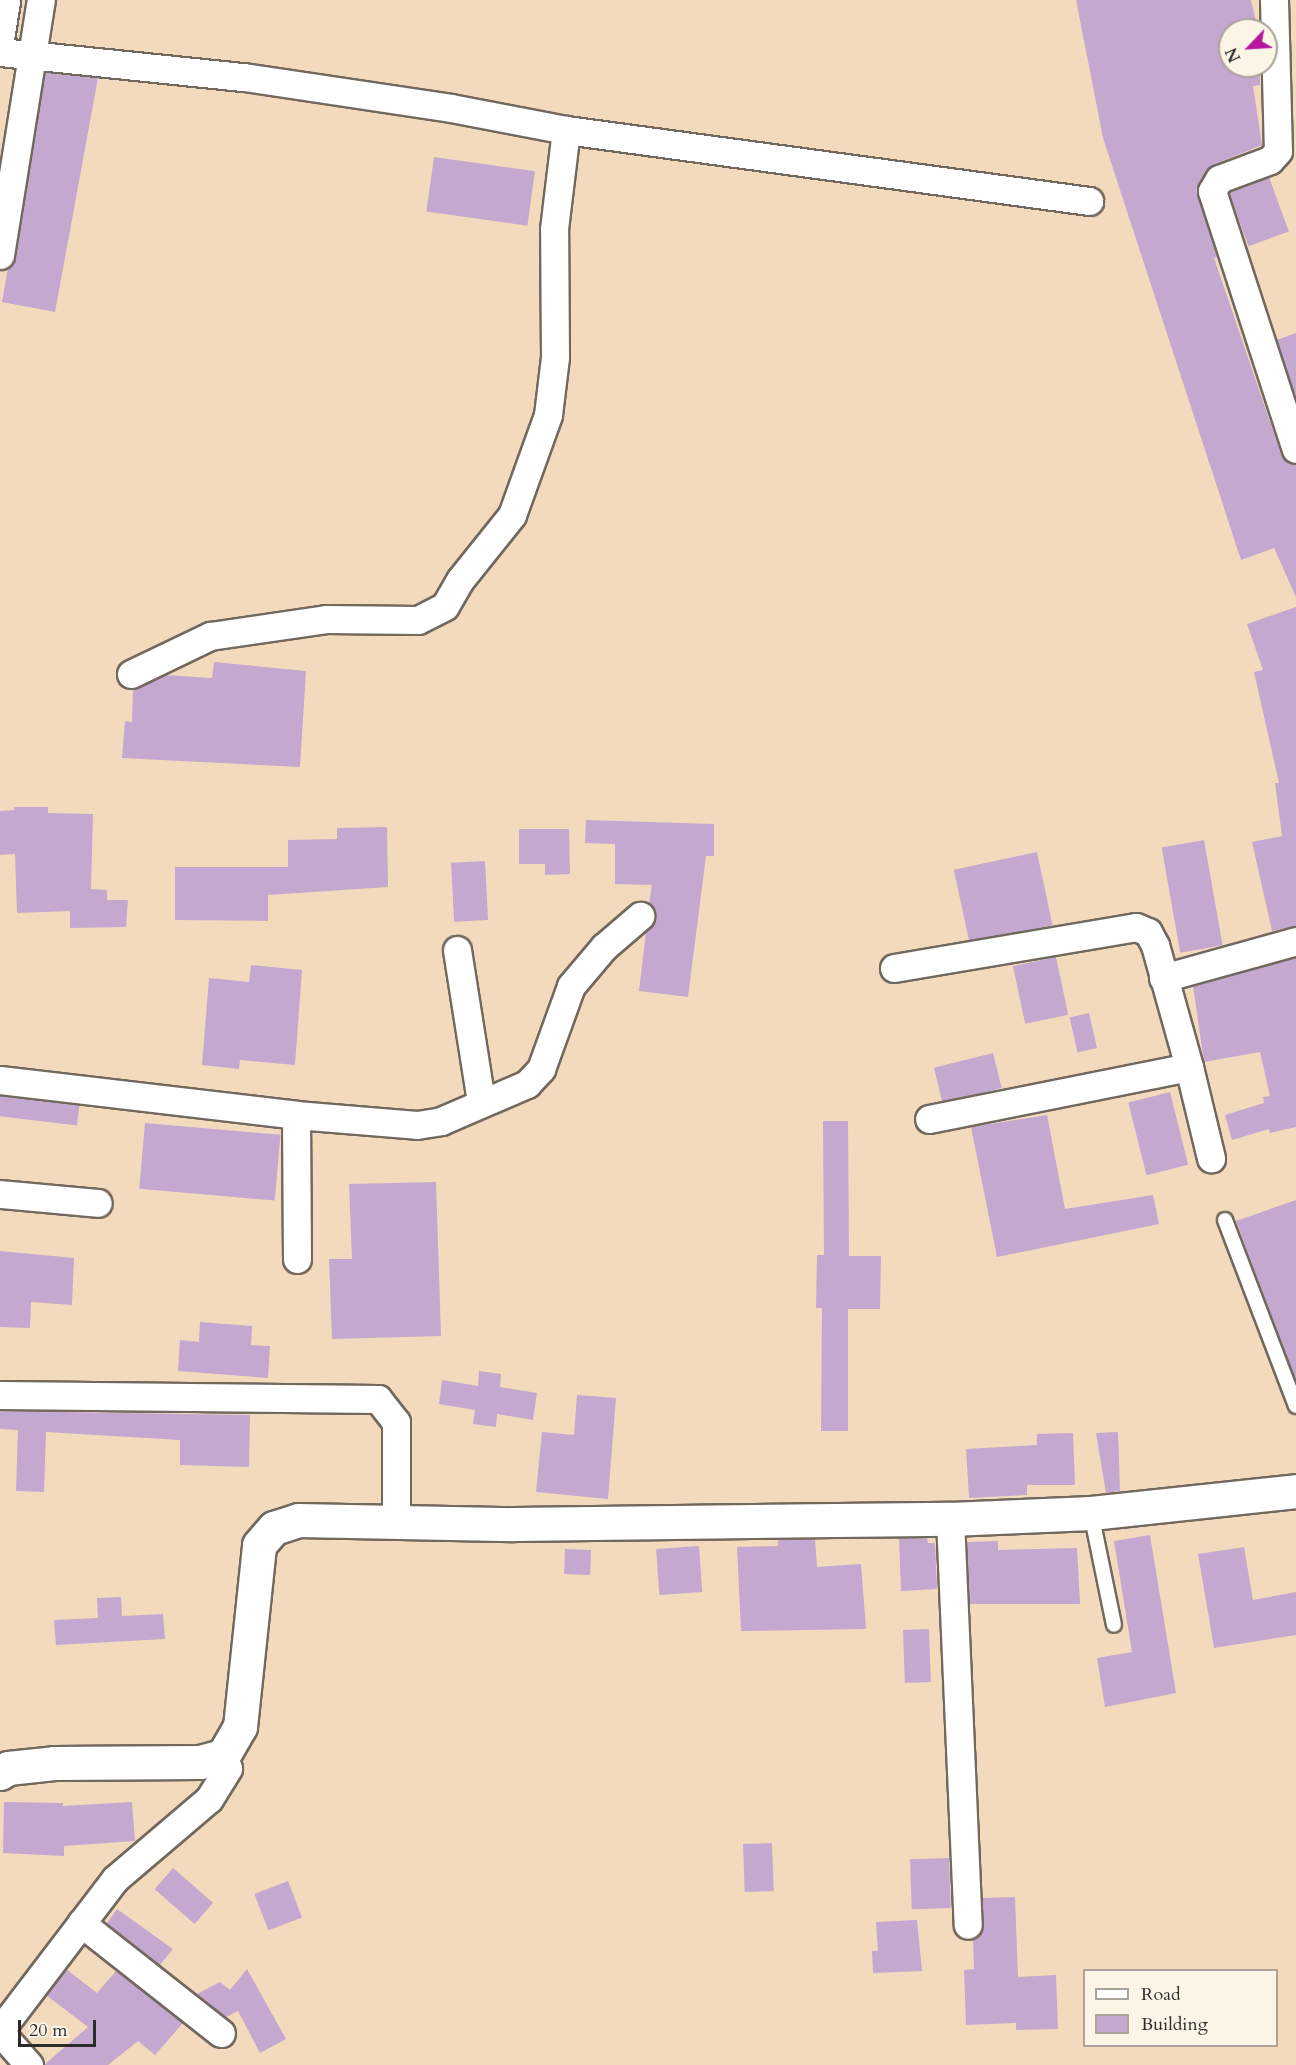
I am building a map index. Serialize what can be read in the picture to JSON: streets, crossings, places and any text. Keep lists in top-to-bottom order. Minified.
{"legend":["Road","Building"],"scale_bar":"20 m","north":"bottom left"}
